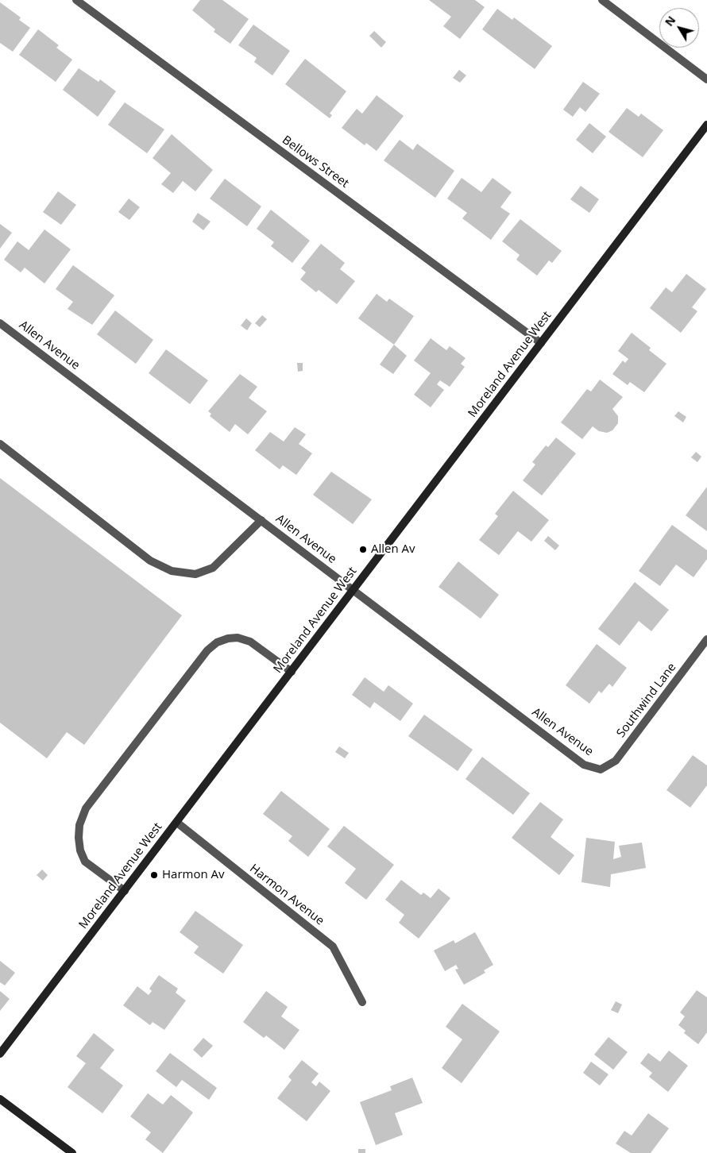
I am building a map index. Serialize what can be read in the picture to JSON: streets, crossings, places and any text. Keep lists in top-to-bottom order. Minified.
{"streets":{"street":["Bellows Street","Allen Avenue","Moreland Avenue West","Southwind Lane","Harmon Avenue"]},"crossings":[["Bellows Street","Moreland Avenue West"],["Allen Avenue","Moreland Avenue West"],["Allen Avenue","Southwind Lane"],["Moreland Avenue West","Harmon Avenue"]],"places":["Allen Av","Harmon Av"],"north":"top left"}
